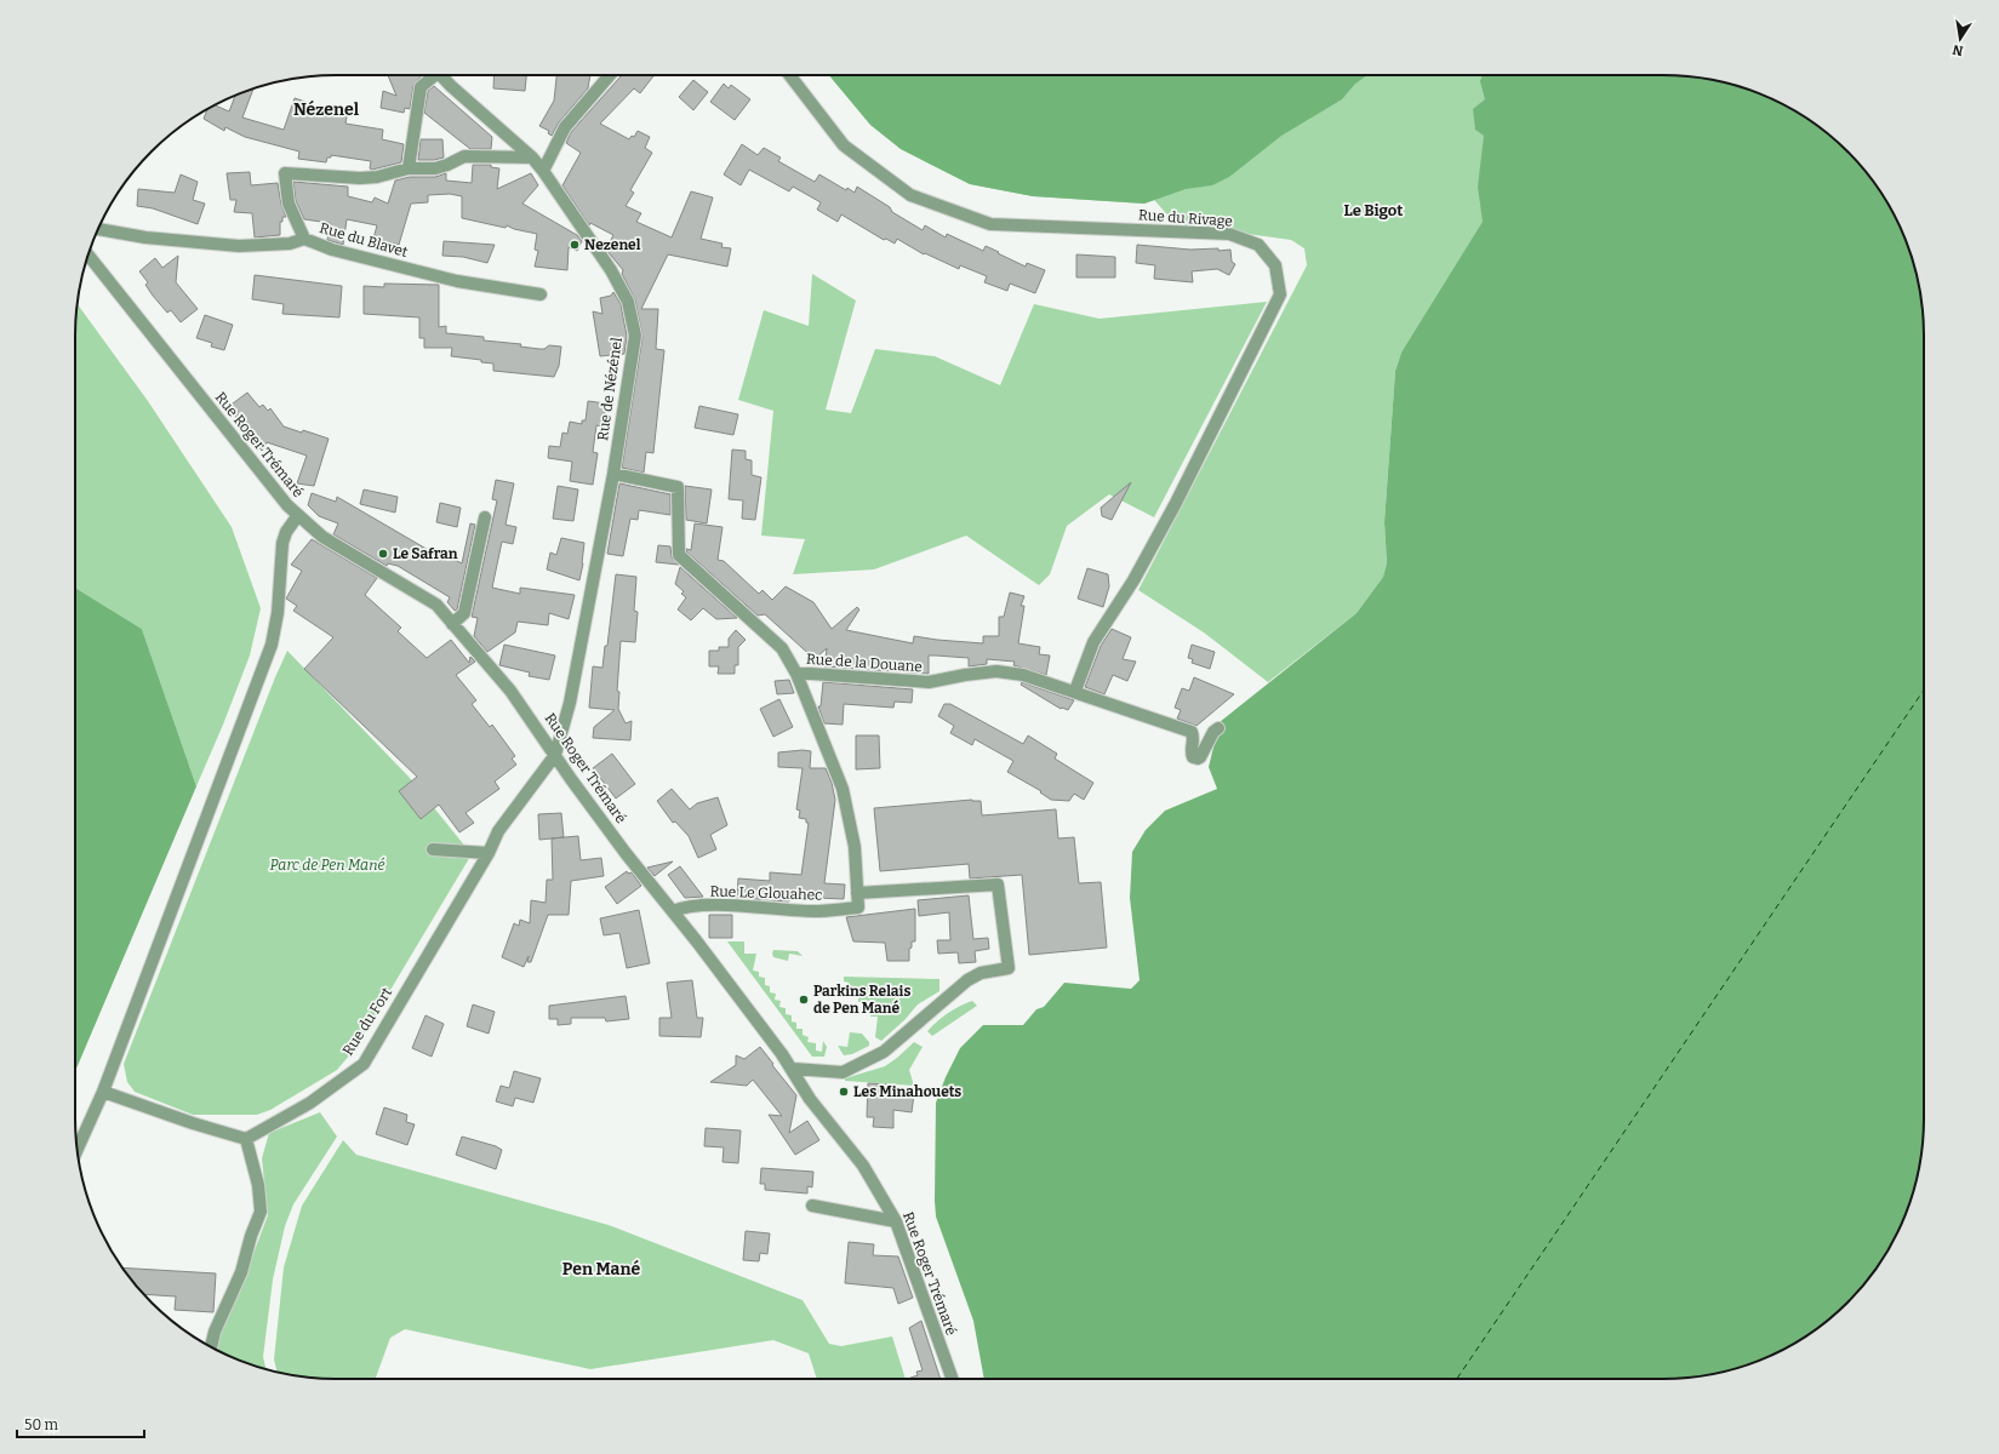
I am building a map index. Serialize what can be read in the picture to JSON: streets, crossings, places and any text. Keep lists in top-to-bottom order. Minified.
{"streets":{"street":["Rue du Rivage","Rue du Blavet","Rue de Nézénel","Rue Roger Trémaré","Rue de la Douane","Rue Le Glouahec","Rue du Fort"]},"crossings":[["Rue du Rivage","Rue de la Douane"],["Rue de Nézénel","Rue Roger Trémaré"],["Rue de Nézénel","Rue de la Douane"],["Rue de Nézénel","Rue du Fort"],["Rue Roger Trémaré","Rue Le Glouahec"],["Rue Roger Trémaré","Rue du Fort"]],"districts":["Nézenel","Le Bigot","Pen Mané"],"parks":["Parc de Pen Mané"],"places":["Nezenel","Le Safran","Parkins Relais de Pen Mané","Les Minahouets"],"scale_bar":"50 m","north":"bottom"}
